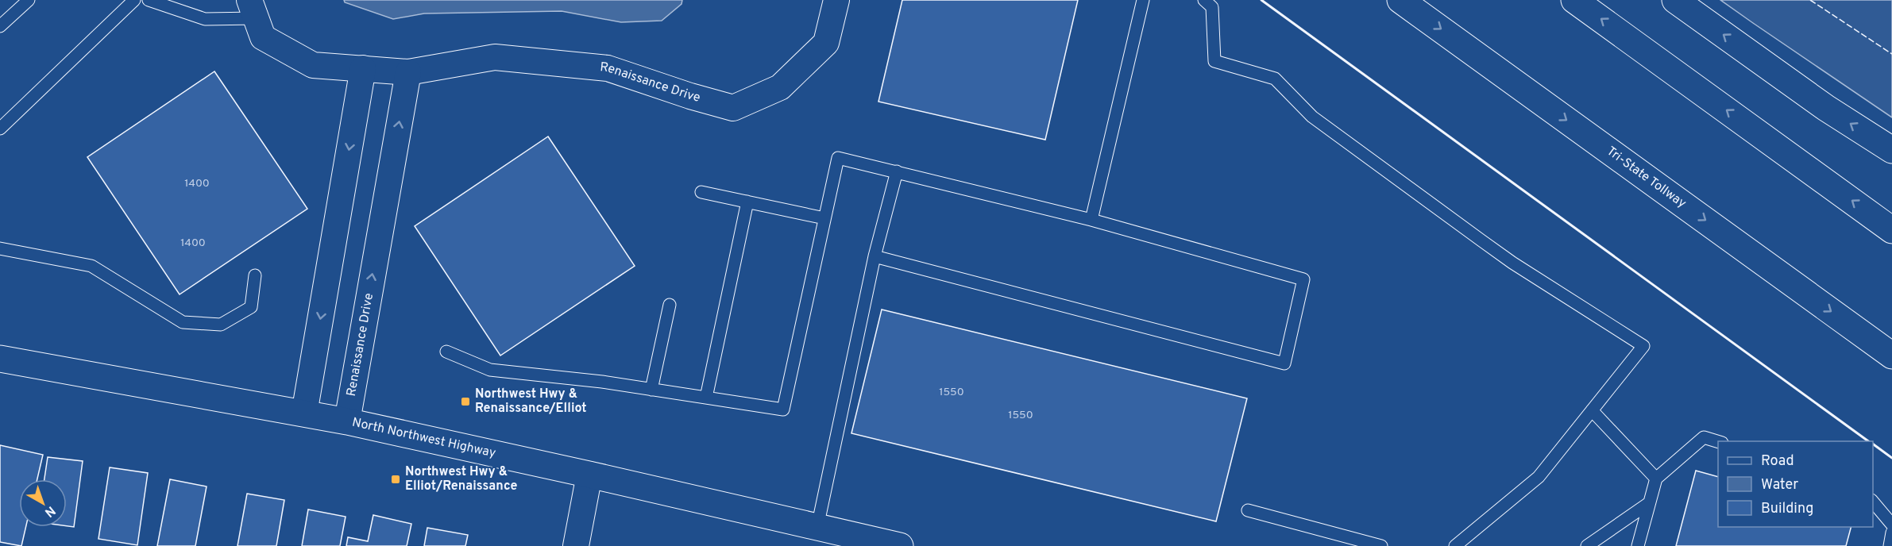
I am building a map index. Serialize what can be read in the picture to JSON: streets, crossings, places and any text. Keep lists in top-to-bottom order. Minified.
{"streets":{"main road":["Tri-State Tollway","North Northwest Highway"],"street":["Renaissance Drive"]},"crossings":[["Renaissance Drive","North Northwest Highway"]],"places":{"transit":["Northwest Hwy & Renaissance/Elliot","Northwest Hwy & Elliot/Renaissance"]},"house_numbers":["1400","1400","1550","1550"],"legend":["Road","Water","Building"],"north":"bottom right"}
